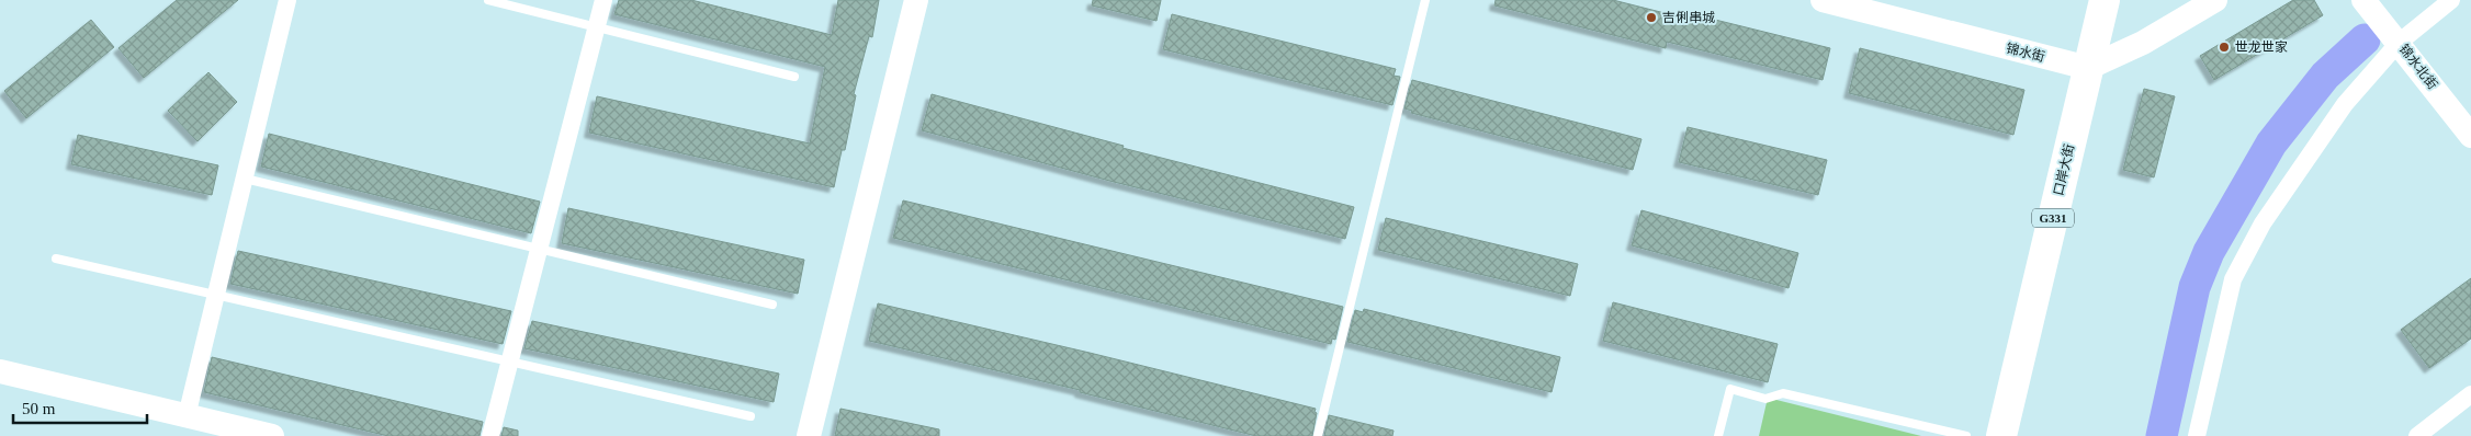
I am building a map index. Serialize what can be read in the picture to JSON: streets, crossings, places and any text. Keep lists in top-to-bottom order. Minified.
{"streets":{"highway":["口岸大街","G331"],"street":["锦水街","锦水北街"]},"crossings":[["锦水街","口岸大街"]],"places":["吉俐串城","世龙世家"],"scale_bar":"50 m"}
